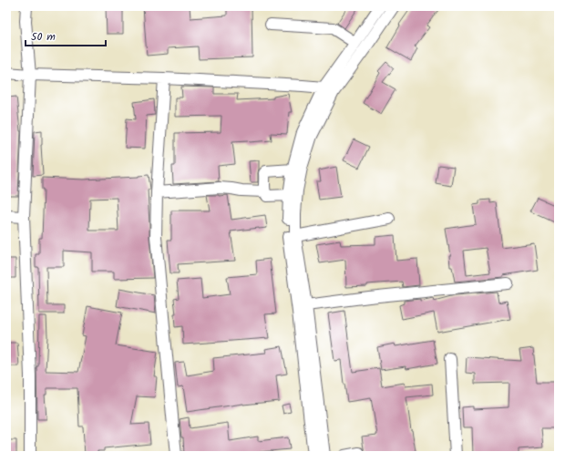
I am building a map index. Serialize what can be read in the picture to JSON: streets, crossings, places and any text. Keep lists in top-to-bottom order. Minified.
{"scale_bar":"50 m"}
